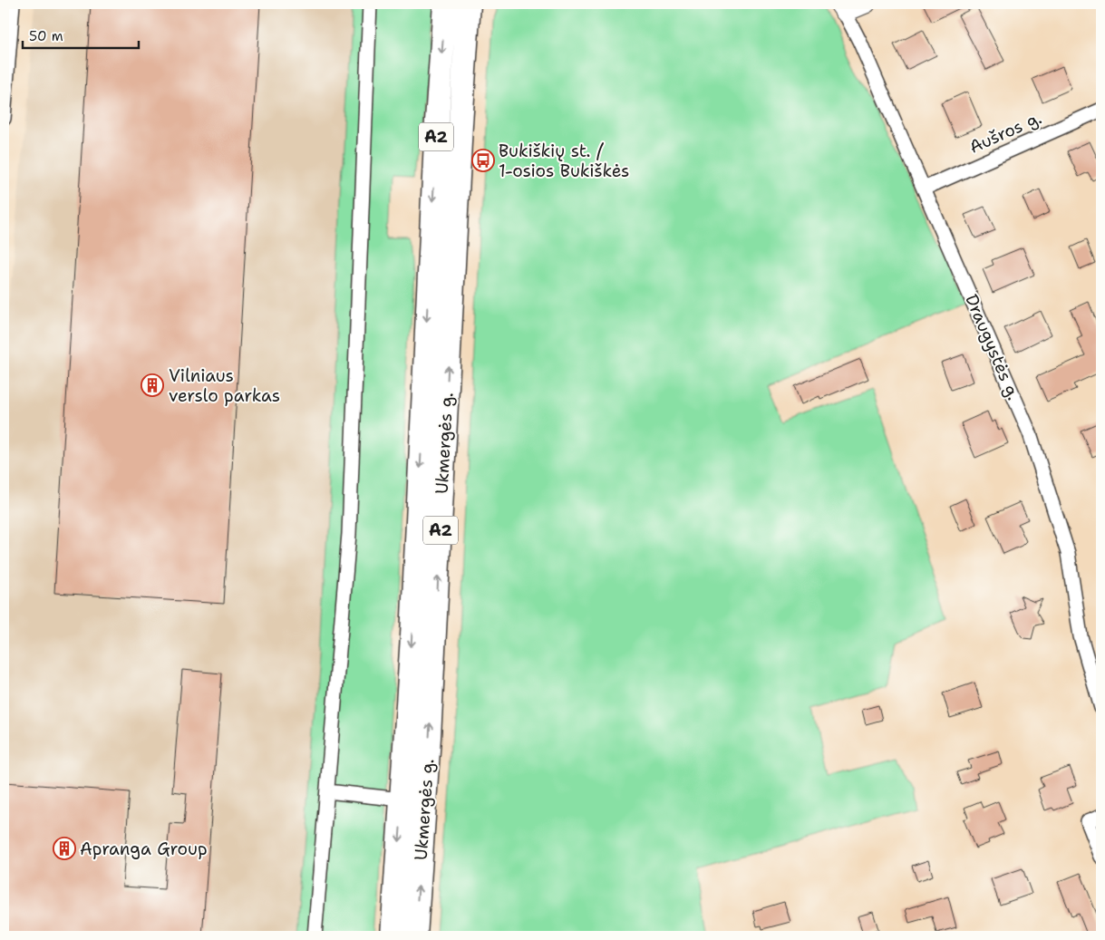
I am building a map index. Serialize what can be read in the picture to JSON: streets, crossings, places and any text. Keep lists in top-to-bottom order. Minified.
{"streets":{"highway":["A2","Ukmergės g."],"street":["Aušros g.","Draugystės g."]},"crossings":[["Aušros g.","Draugystės g."]],"places":{"bus stop":["Bukiškių st. / 1-osios Bukiškės"],"building":["Vilniaus verslo parkas","Apranga Group"]},"scale_bar":"50 m"}
